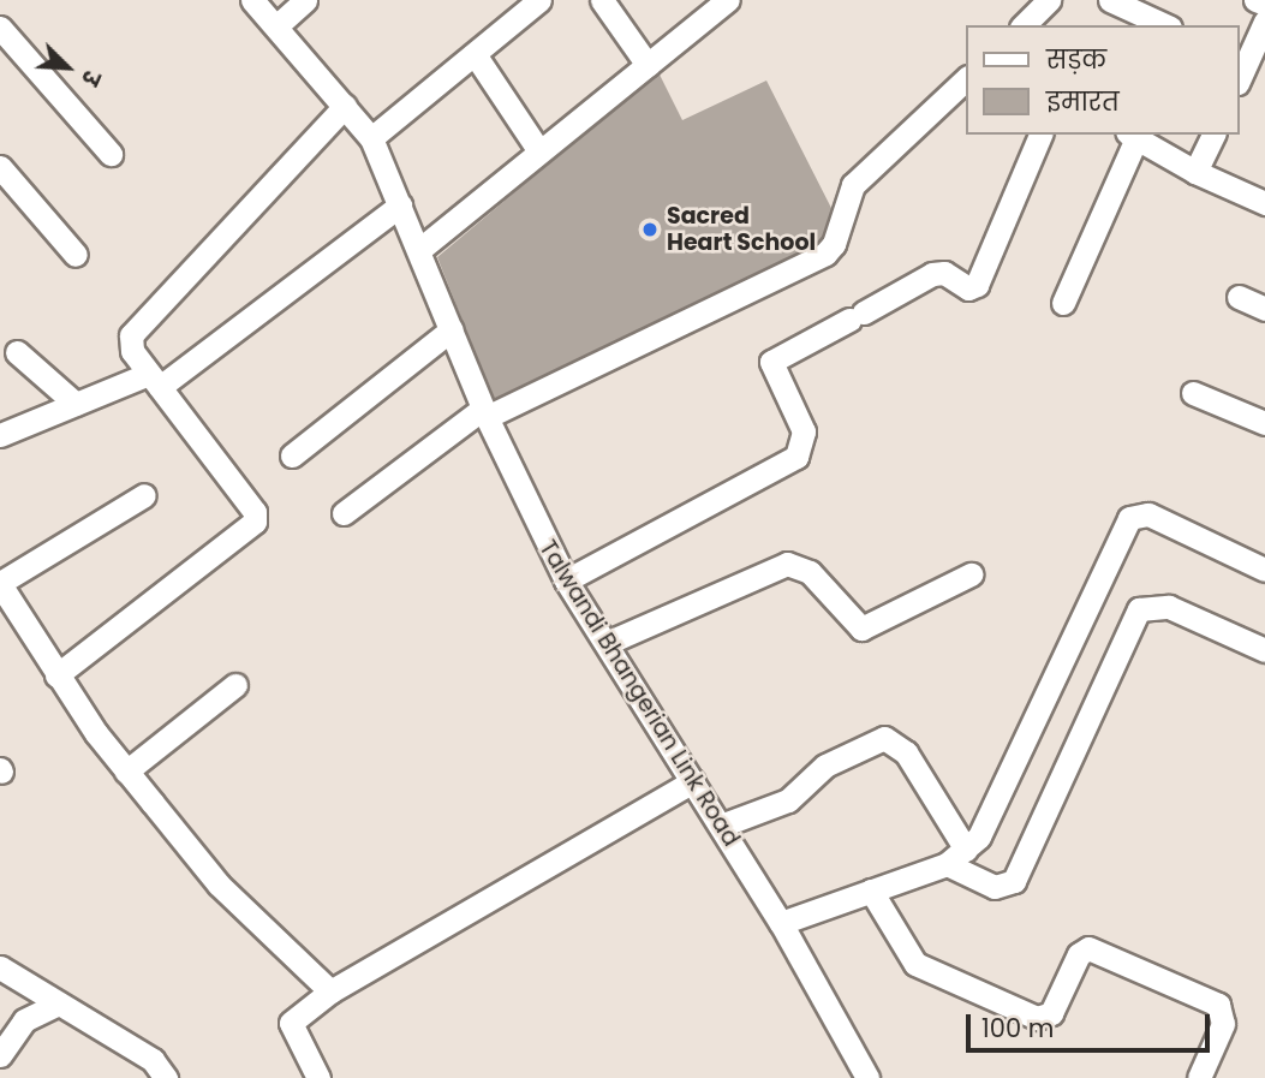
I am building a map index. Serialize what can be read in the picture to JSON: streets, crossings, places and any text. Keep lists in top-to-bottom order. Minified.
{"streets":{"street":["Talwandi Bhangerian Link Road"]},"places":["Sacred Heart School"],"legend":["सड़क","इमारत"],"scale_bar":"100 m","north":"bottom right"}
